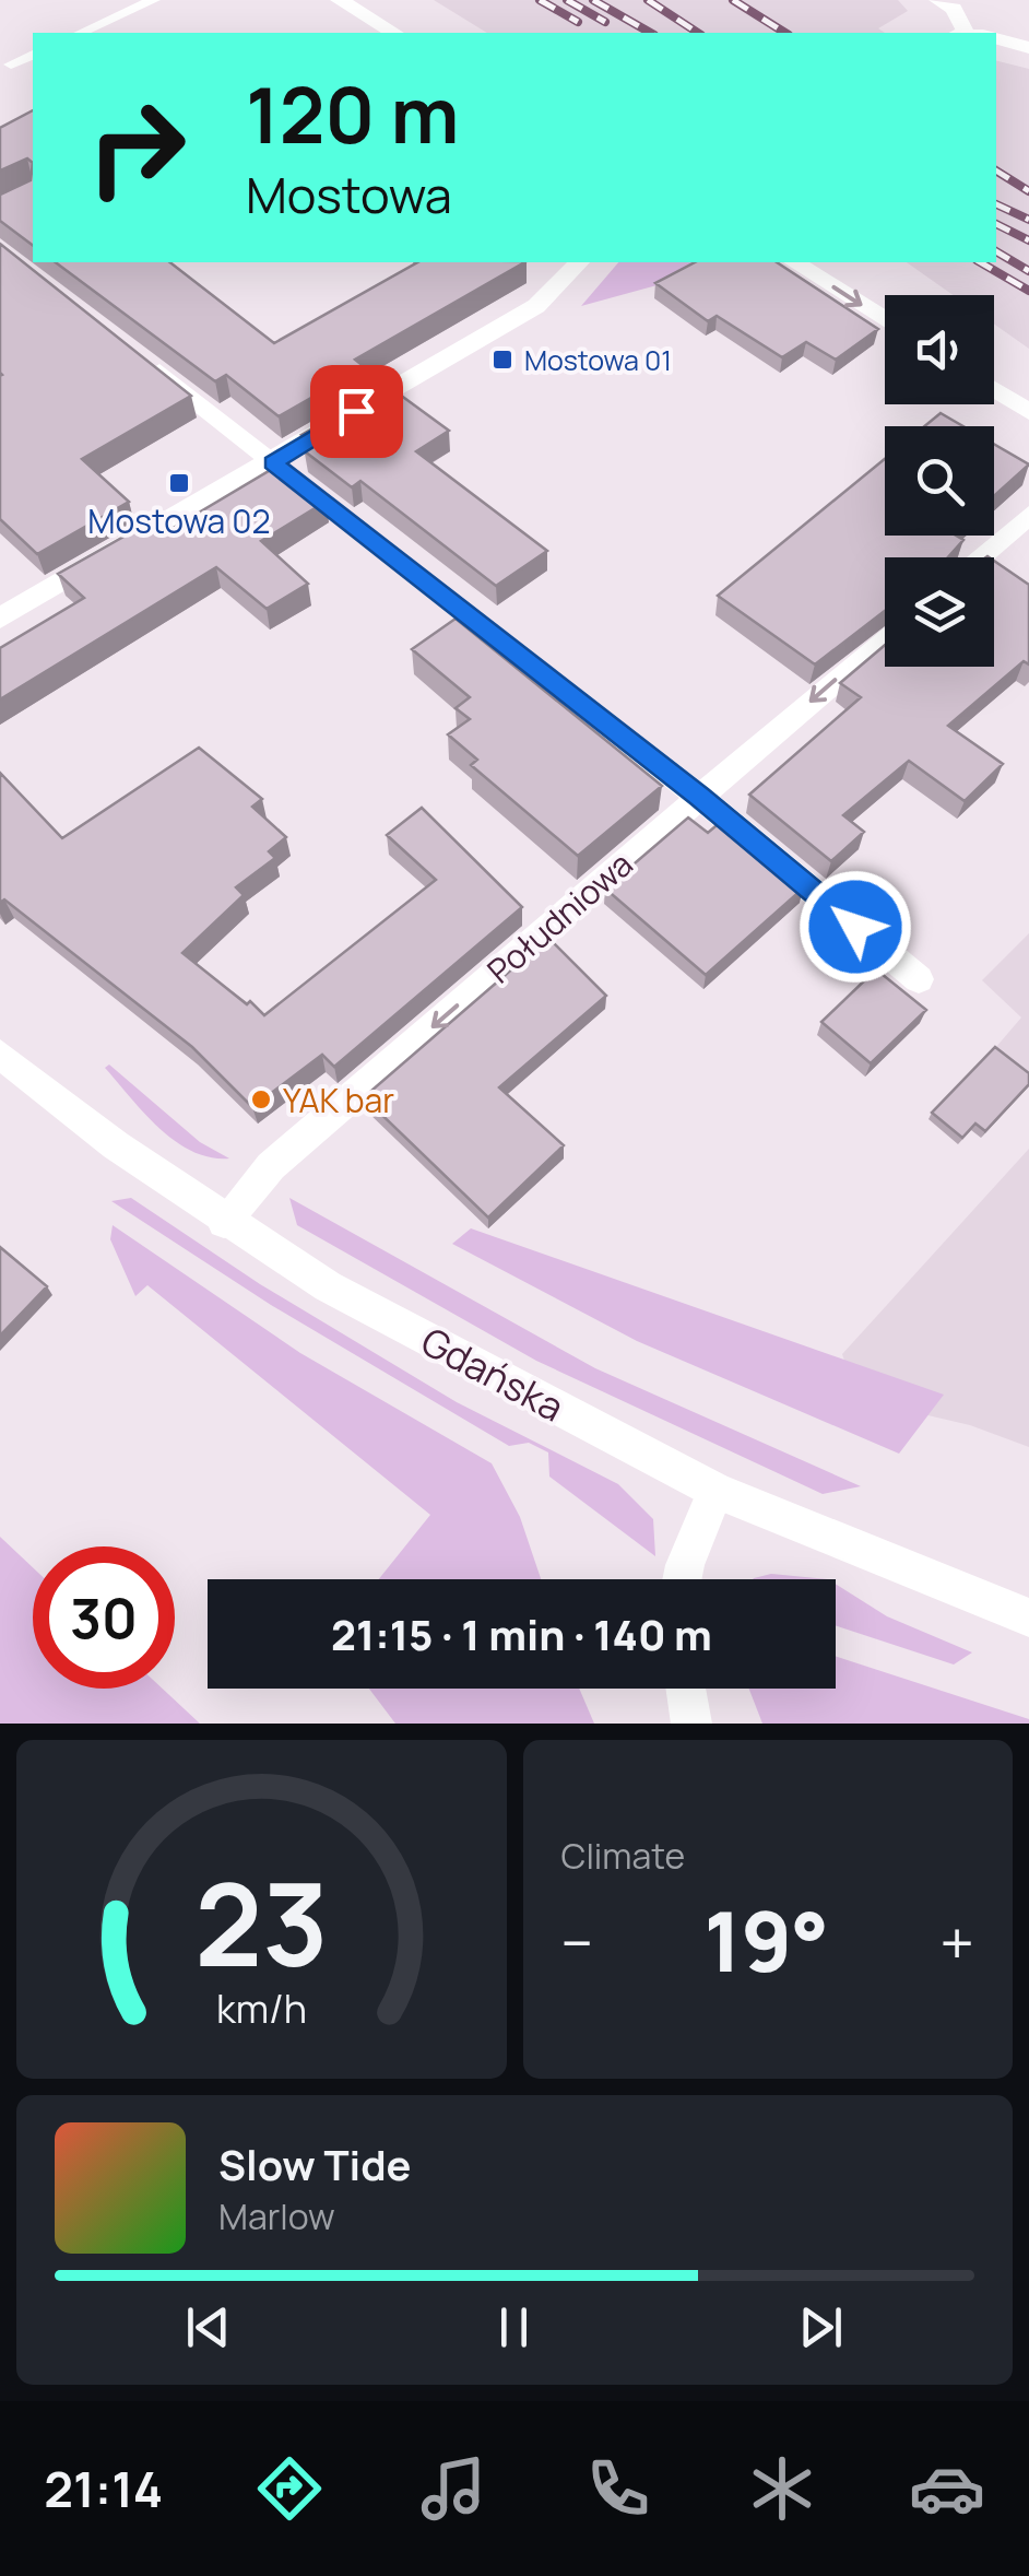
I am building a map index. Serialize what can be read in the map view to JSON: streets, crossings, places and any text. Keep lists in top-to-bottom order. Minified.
{"streets":{"street":["Południowa","Gdańska"]},"crossings":[["Południowa","Gdańska"]],"one_way":["Południowa"],"places":{"transit":["Mostowa 01","Mostowa 02"],"other":["YAK bar"]},"page":{"turn":["120 m","Mostowa"],"limit":"30","trip":"21:15 · 1 min · 140 m","tile":"Climate","heat":["−","19°","+"],"song":["Slow Tide","Marlow"],"tabs":"21:14","gauge":["23","km/h"]}}
